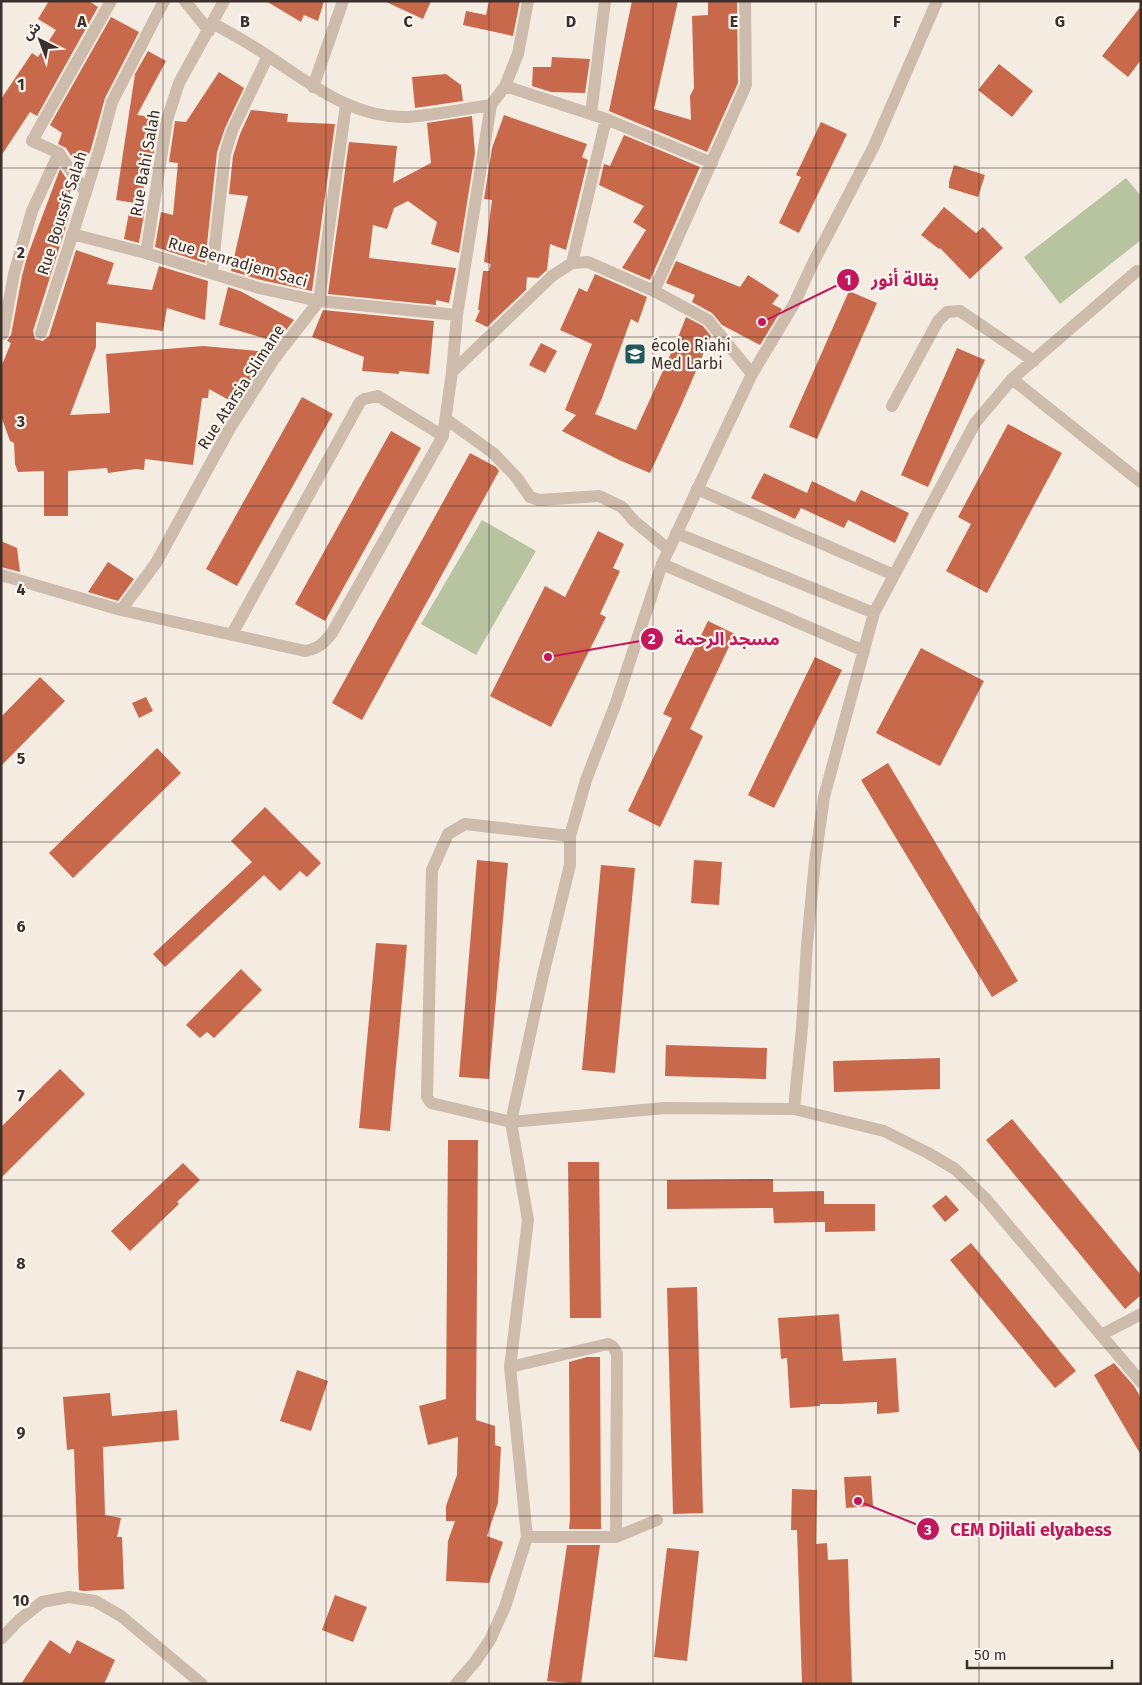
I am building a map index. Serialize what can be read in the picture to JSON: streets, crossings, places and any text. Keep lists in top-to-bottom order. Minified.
{"streets":{"street":["Rue Bahi Salah","Rue Boussif Salah","Rue Benradjem Saci","Rue Atarsia Slimane"]},"crossings":[["Rue Bahi Salah","Rue Benradjem Saci"],["Rue Boussif Salah","Rue Benradjem Saci"],["Rue Benradjem Saci","Rue Atarsia Slimane"]],"places":{"other":["بقالة أنور","مسجد الرحمة","CEM Djilali elyabess"],"school or university":["école Riahi Med Larbi"]},"scale_bar":"50 m","north":"top left","grid":{"columns":["A","B","C","D","E","F","G"],"rows":["1","2","3","4","5","6","7","8","9","10"]}}
